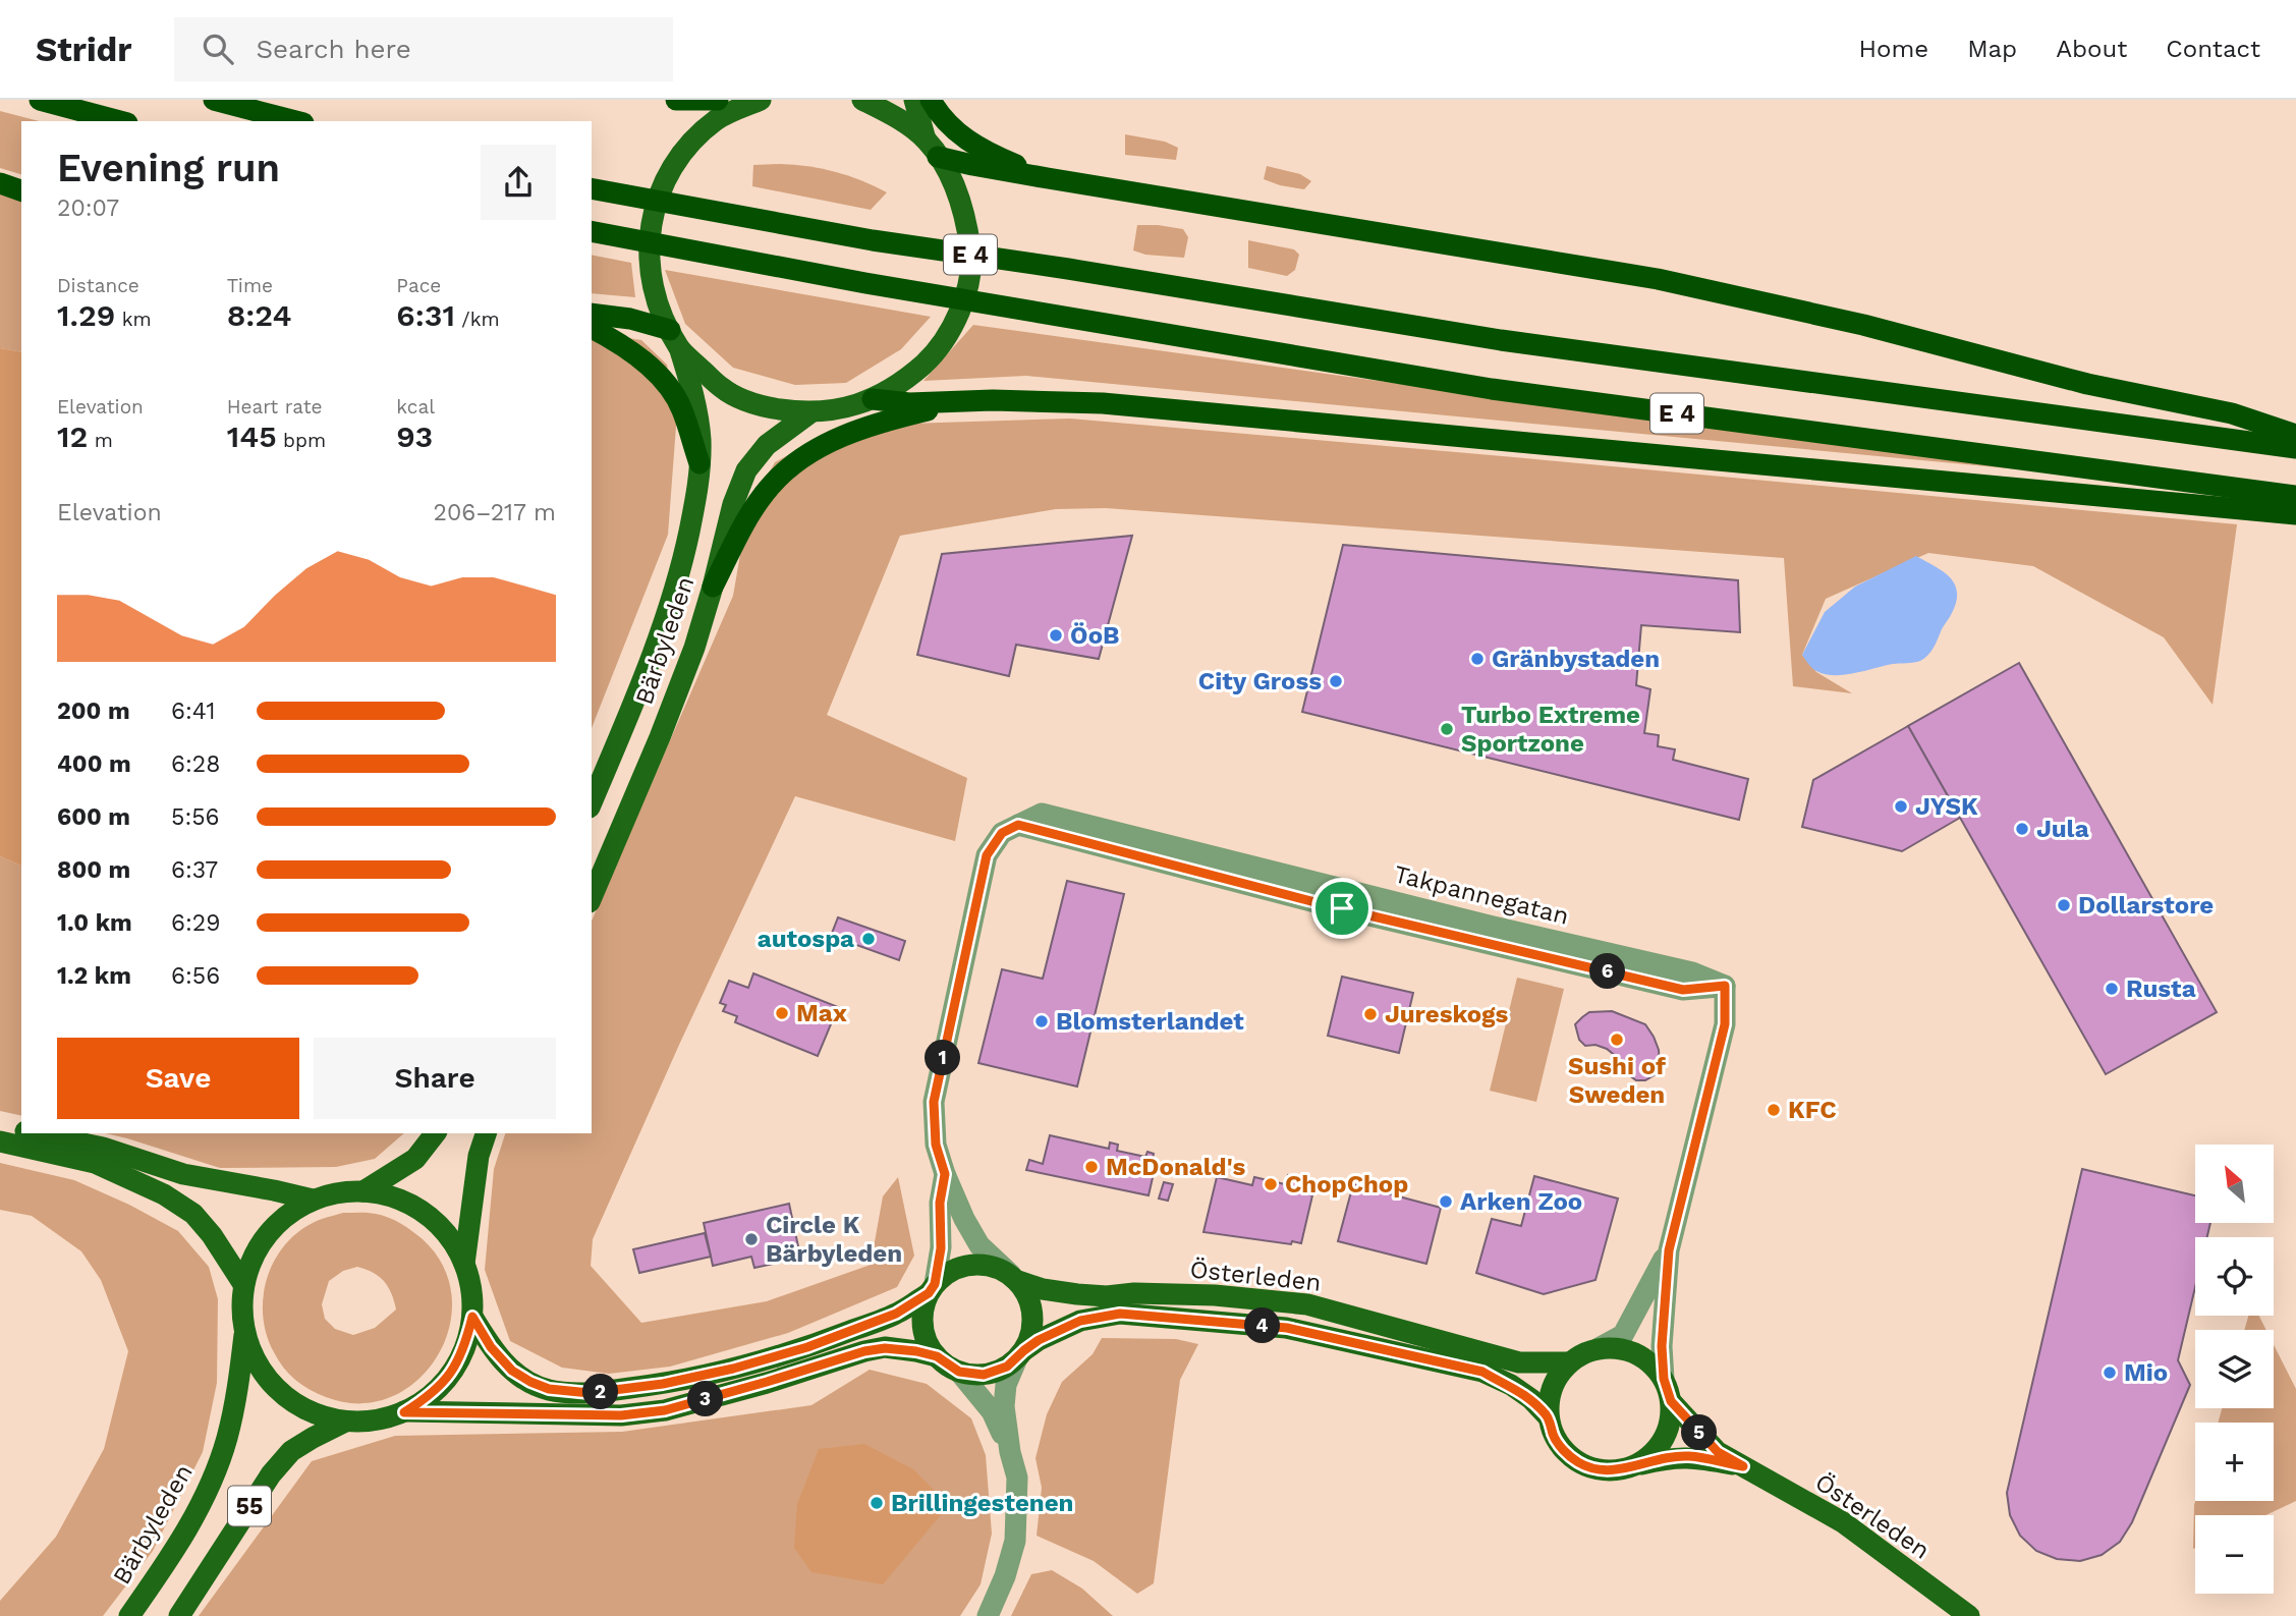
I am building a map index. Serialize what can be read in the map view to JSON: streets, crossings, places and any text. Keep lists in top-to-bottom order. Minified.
{"streets":{"highway":["E 4"],"main road":["Bärbyleden","Österleden","55"],"street":["Takpannegatan"]},"crossings":[["Bärbyleden","55"],["Takpannegatan","Österleden"]],"places":["ÖoB","Gränbystaden","City Gross","Turbo Extreme Sportzone","JYSK","Jula","Dollarstore","autospa","Rusta","Max","Jureskogs","Blomsterlandet","Sushi of Sweden","KFC","McDonald's","ChopChop","Arken Zoo","Circle K Bärbyleden","Mio","Brillingestenen"],"north":"top left","page":{"header":"Stridr","search":"Search here","nav":["Home","Map","About","Contact"],"heading":["Evening run","20:07"],"stats":[["Distance","1.29 km"],["Time","8:24"],["Pace","6:31 /km"],["Elevation","12 m"],["Heart rate","145 bpm"],["kcal","93"]],"chart":["Elevation","206–217 m"],"list":[{"name":"200 m","note":"6:41"},{"name":"400 m","note":"6:28"},{"name":"600 m","note":"5:56"},{"name":"800 m","note":"6:37"},{"name":"1.0 km","note":"6:29"},{"name":"1.2 km","note":"6:56"}],"pins":["6","1","4","2","3","5"],"buttons":["Save","Share"],"map_buttons":["+","−"]}}
